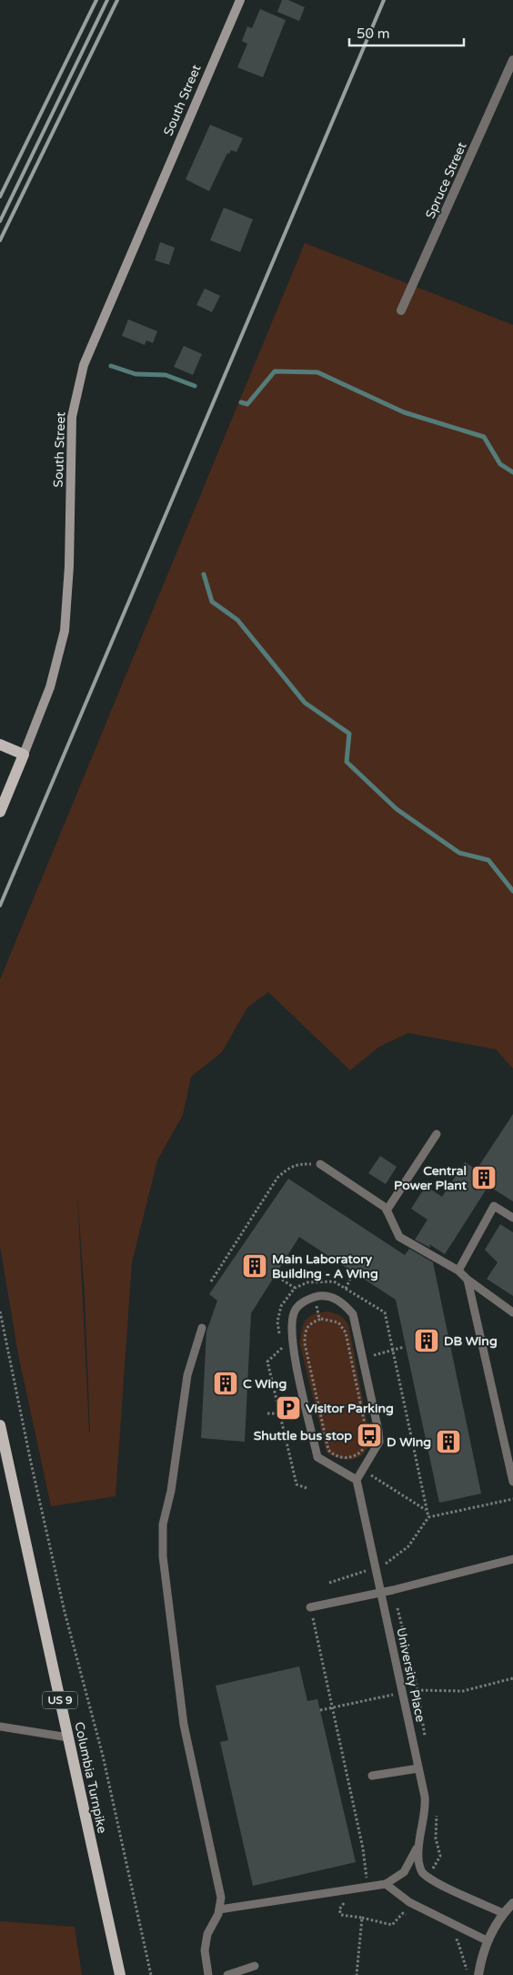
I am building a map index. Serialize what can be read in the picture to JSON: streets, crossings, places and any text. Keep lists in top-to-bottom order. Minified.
{"streets":{"main road":["South Street","US 9","Columbia Turnpike"],"street":["Spruce Street"],"lane":["University Place"]},"places":{"building":["Central Power Plant","Main Laboratory Building - A Wing","DB Wing","C Wing","D Wing"],"parking":["Visitor Parking"],"bus stop":["Shuttle bus stop"]},"scale_bar":"50 m"}
